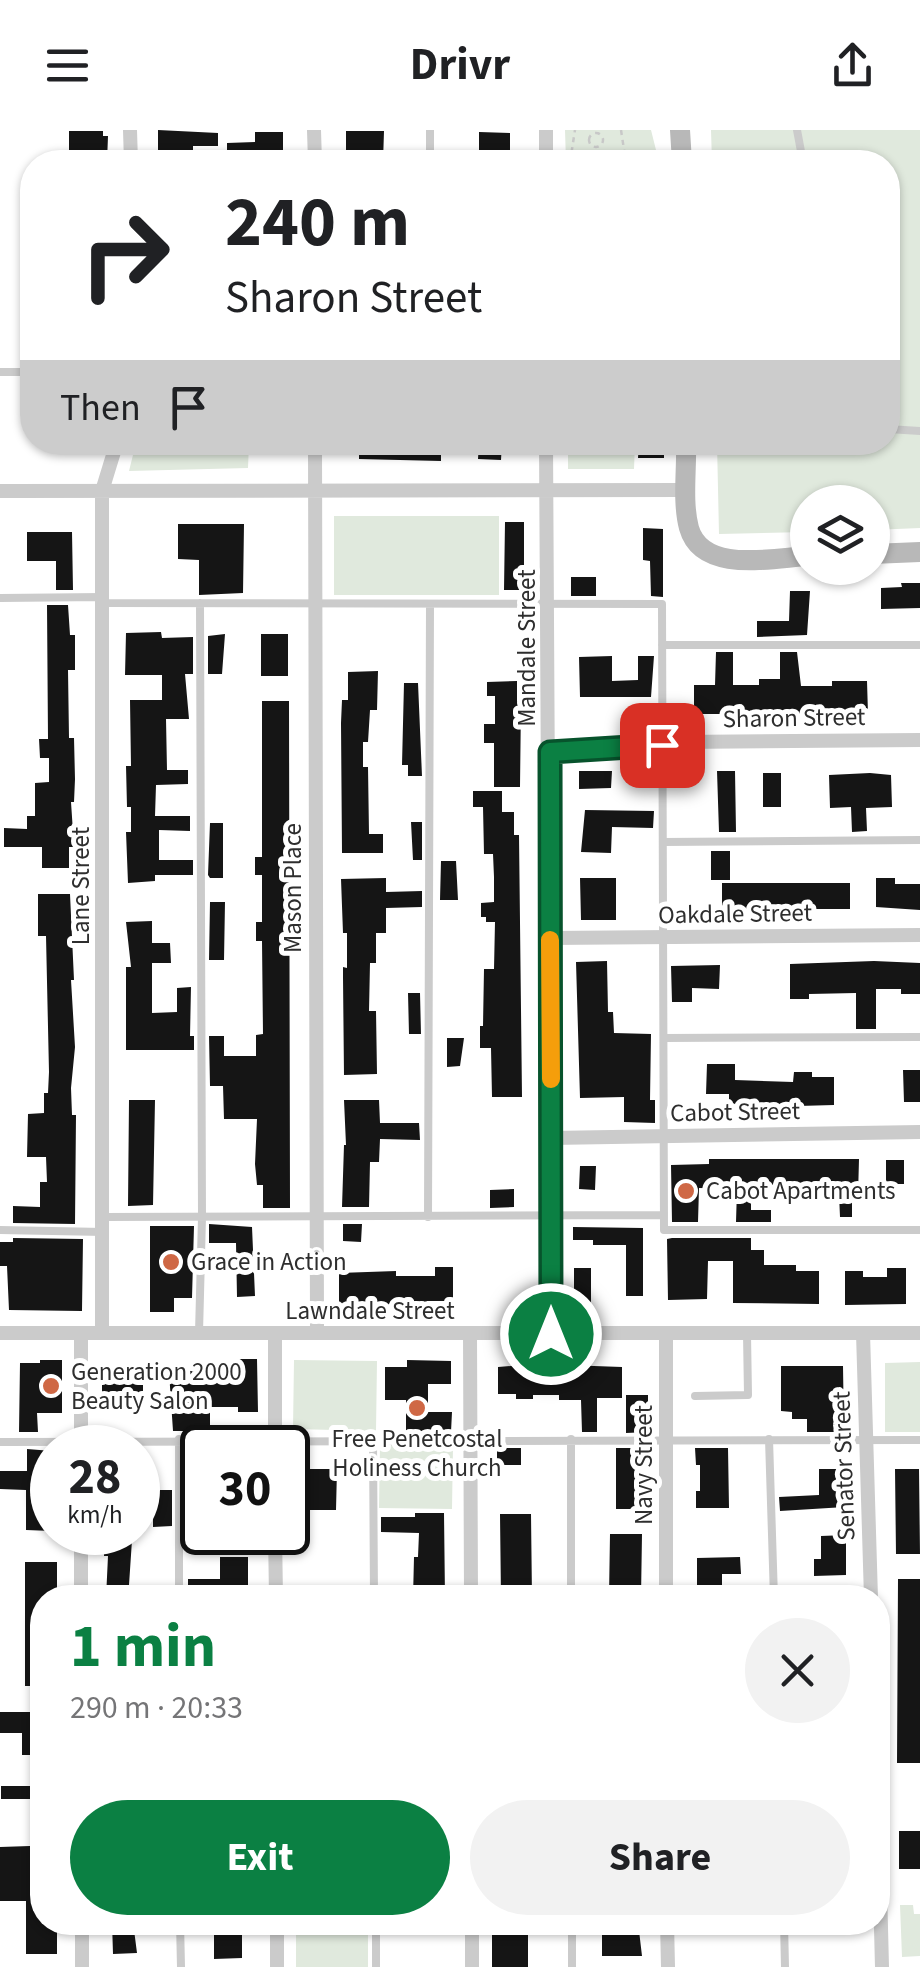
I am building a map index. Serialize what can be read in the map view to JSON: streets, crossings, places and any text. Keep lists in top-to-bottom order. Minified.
{"streets":{"street":["Mandale Street","Sharon Street","Lane Street","Mason Place","Oakdale Street","Cabot Street","Lawndale Street","Navy Street","Senator Street"]},"crossings":[["Mandale Street","Sharon Street"],["Mandale Street","Oakdale Street"],["Mandale Street","Cabot Street"],["Mandale Street","Lawndale Street"],["Lane Street","Lawndale Street"],["Mason Place","Lawndale Street"],["Lawndale Street","Navy Street"],["Lawndale Street","Senator Street"]],"places":["Cabot Apartments","Grace in Action","Generation 2000 Beauty Salon","Free Penetcostal Holiness Church"],"page":{"header":"Drivr","turn":["240 m","Sharon Street"],"then":"Then","speed":"28 km/h","limit":"30","heading":["1 min","290 m · 20:33"],"buttons":["Exit","Share"]}}
